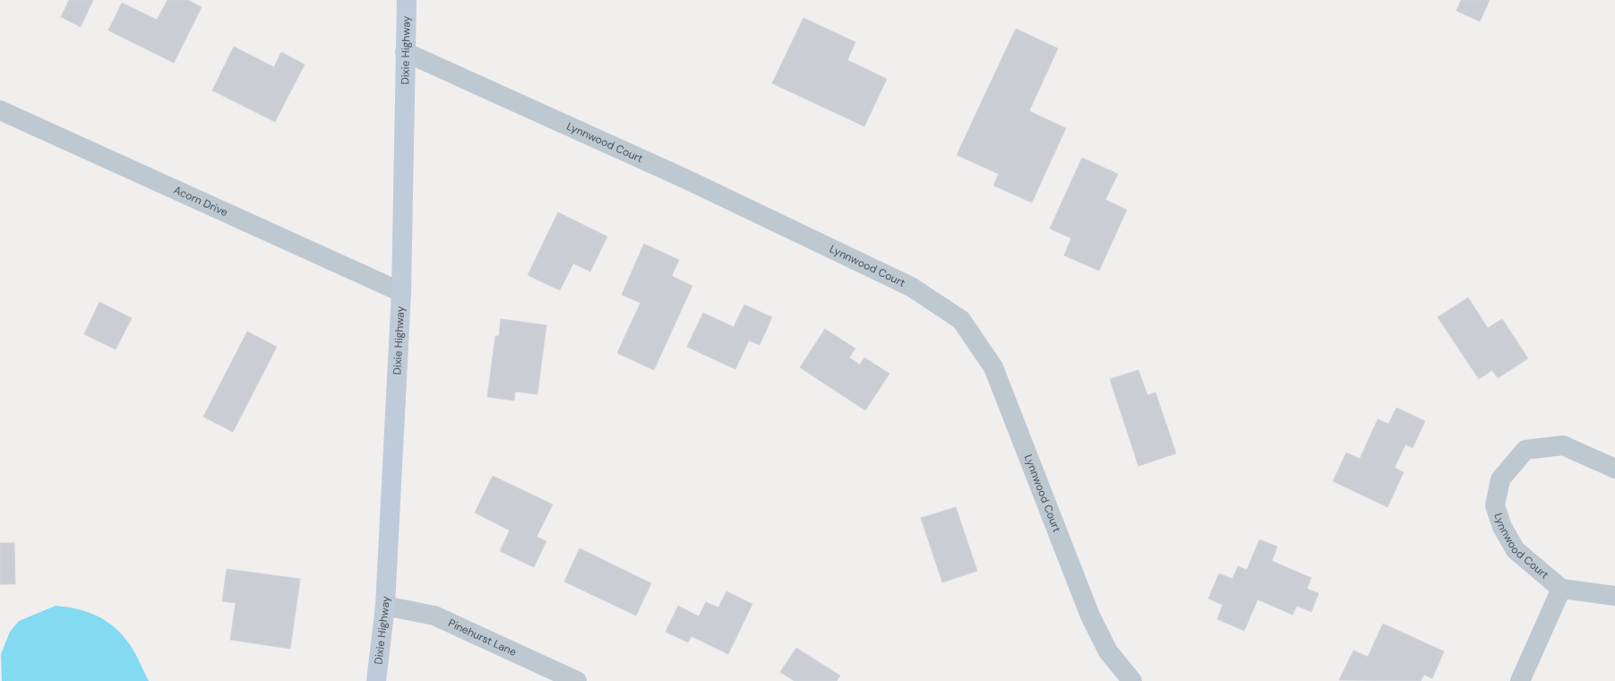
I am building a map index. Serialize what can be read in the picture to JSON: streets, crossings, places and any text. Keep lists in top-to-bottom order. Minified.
{"streets":{"main road":["Dixie Highway"],"street":["Lynnwood Court","Acorn Drive","Pinehurst Lane"]},"crossings":[["Dixie Highway","Lynnwood Court"],["Dixie Highway","Acorn Drive"],["Dixie Highway","Pinehurst Lane"]]}
